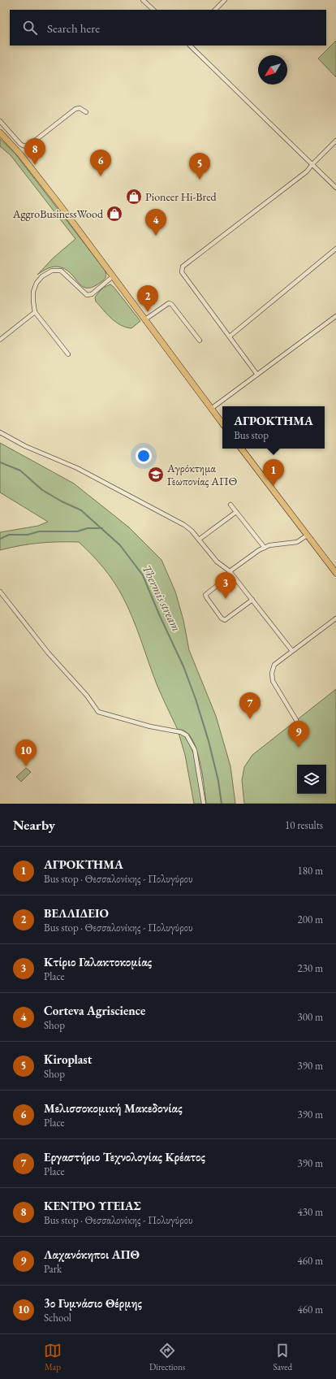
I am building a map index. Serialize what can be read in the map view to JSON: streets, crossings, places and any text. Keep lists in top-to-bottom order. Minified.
{"water":["Thermis stream"],"places":{"shop":["Pioneer Hi-Bred","AggroBusinessWood"],"school or university":["Αγρόκτημα Γεωπονίας ΑΠΘ"]},"north":"bottom left","page":{"search":"Search here","pins":["8","6","5","4","2","1","3","7","9","10"],"popup":["ΑΓΡΟΚΤΗΜΑ","Bus stop"],"heading":["Nearby","10 results"],"list":[{"mark":"1","name":"ΑΓΡΟΚΤΗΜΑ","note":"Bus stop · Θεσσαλονίκης - Πολυγύρου","value":"180 m"},{"mark":"2","name":"ΒΕΛΛΙΔΕΙΟ","note":"Bus stop · Θεσσαλονίκης - Πολυγύρου","value":"200 m"},{"mark":"3","name":"Κτίριο Γαλακτοκομίας","note":"Place","value":"230 m"},{"mark":"4","name":"Corteva Agriscience","note":"Shop","value":"300 m"},{"mark":"5","name":"Kiroplast","note":"Shop","value":"390 m"},{"mark":"6","name":"Μελισσοκομική Μακεδονίας","note":"Place","value":"390 m"},{"mark":"7","name":"Εργαστήριο Τεχνολογίας Κρέατος","note":"Place","value":"390 m"},{"mark":"8","name":"ΚΕΝΤΡΟ ΥΓΕΙΑΣ","note":"Bus stop · Θεσσαλονίκης - Πολυγύρου","value":"430 m"},{"mark":"9","name":"Λαχανόκηποι ΑΠΘ","note":"Park","value":"460 m"},{"mark":"10","name":"3ο Γυμνάσιο Θέρμης","note":"School","value":"460 m"}],"nav":["Map","Directions","Saved"]}}
